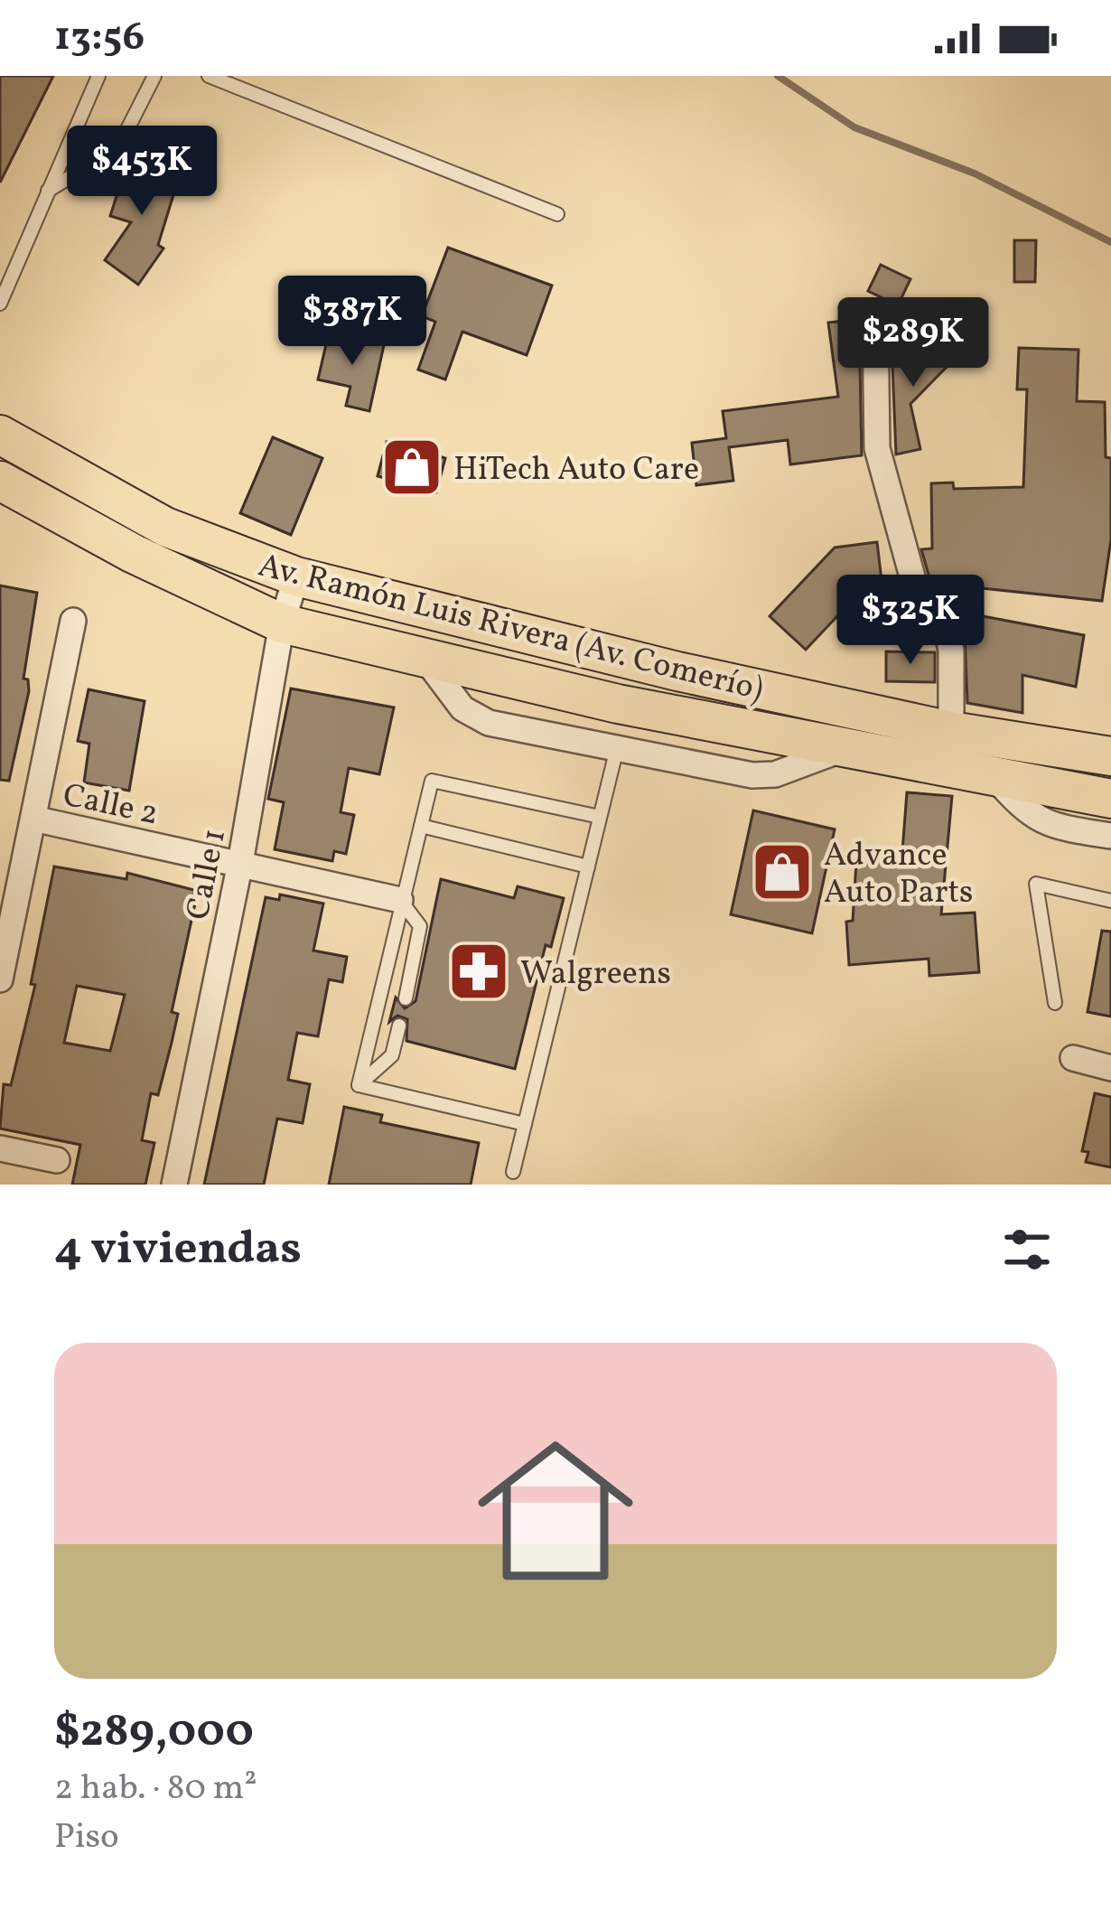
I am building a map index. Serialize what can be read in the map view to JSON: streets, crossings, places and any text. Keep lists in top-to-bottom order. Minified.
{"streets":{"main road":["Av. Ramón Luis Rivera (Av. Comerío)"],"street":["Calle 2","Calle 1"]},"crossings":[["Av. Ramón Luis Rivera (Av. Comerío)","Calle 1"],["Calle 2","Calle 1"]],"places":{"shop":["HiTech Auto Care","Advance Auto Parts"],"pharmacy":["Walgreens"]},"page":{"status":"13:56","price":["$453K","$387K","$289K","$325K"],"heading":"4 viviendas","list":[{"name":"$289,000","note":"2 hab. · 80 m² · Piso"}]}}
